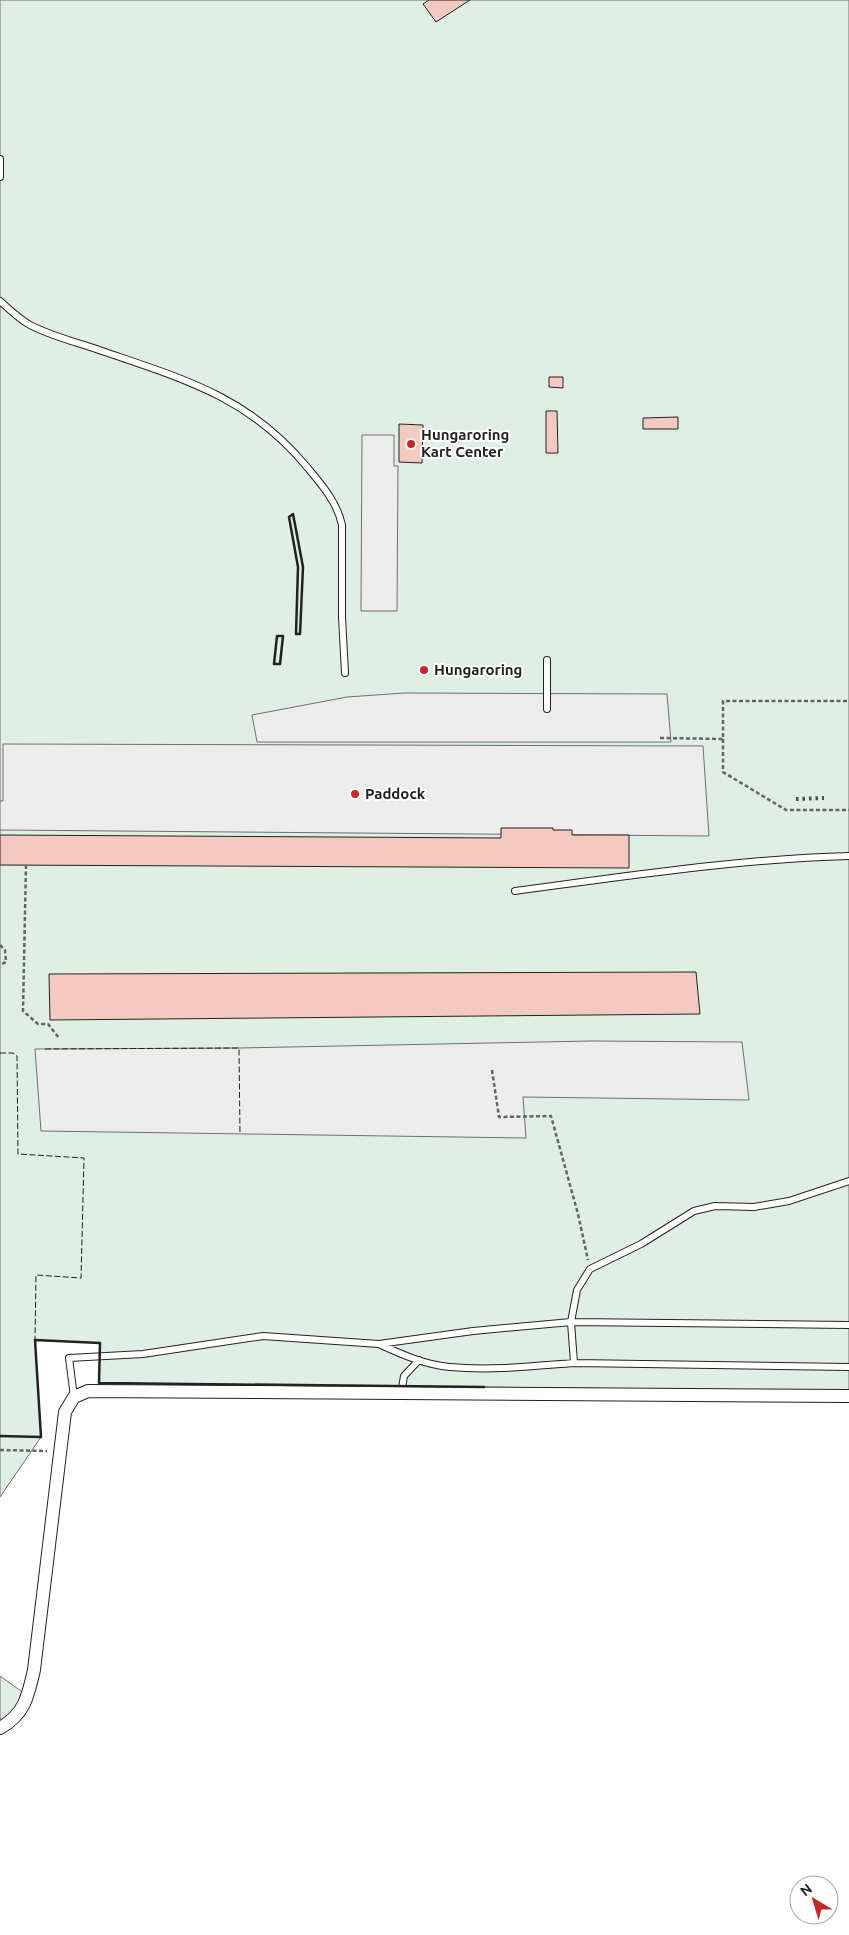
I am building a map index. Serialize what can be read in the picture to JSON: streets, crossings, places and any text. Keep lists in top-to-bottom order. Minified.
{"places":["Hungaroring Kart Center","Hungaroring","Paddock"],"north":"top left"}
